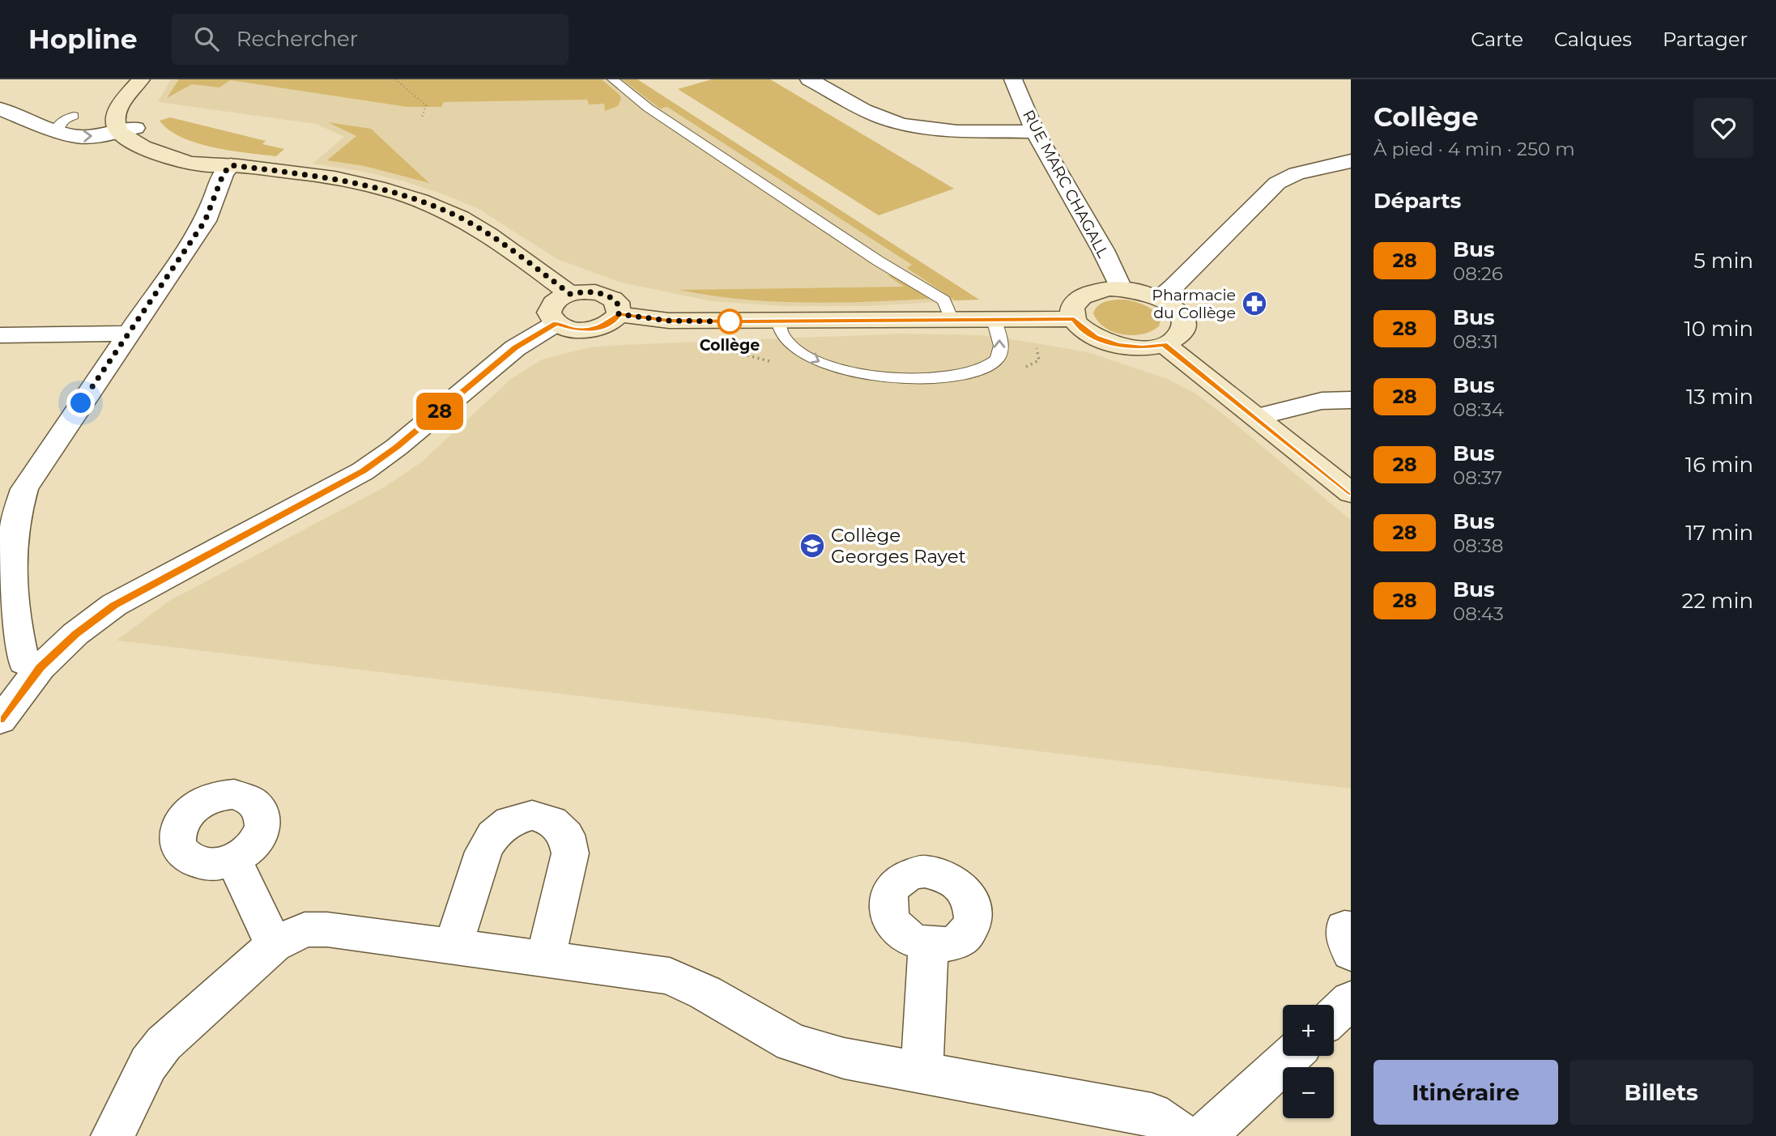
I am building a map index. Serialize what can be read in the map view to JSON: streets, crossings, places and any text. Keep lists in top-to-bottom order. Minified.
{"streets":{"street":["RUE MARC CHAGALL"]},"places":{"pharmacy":["Pharmacie du Collège"],"other":["Collège"],"school or university":["Collège Georges Rayet"]},"lines":["bus line 28"],"page":{"header":"Hopline","search":"Rechercher","nav":["Carte","Calques","Partager"],"on_map":"28","heading":[["Collège","À pied · 4 min · 250 m"],"Départs"],"list":[{"mark":"28","name":"Bus","note":"08:26","value":"5 min"},{"mark":"28","name":"Bus","note":"08:31","value":"10 min"},{"mark":"28","name":"Bus","note":"08:34","value":"13 min"},{"mark":"28","name":"Bus","note":"08:37","value":"16 min"},{"mark":"28","name":"Bus","note":"08:38","value":"17 min"},{"mark":"28","name":"Bus","note":"08:43","value":"22 min"}],"map_buttons":["+","−"],"buttons":["Itinéraire","Billets"]}}
